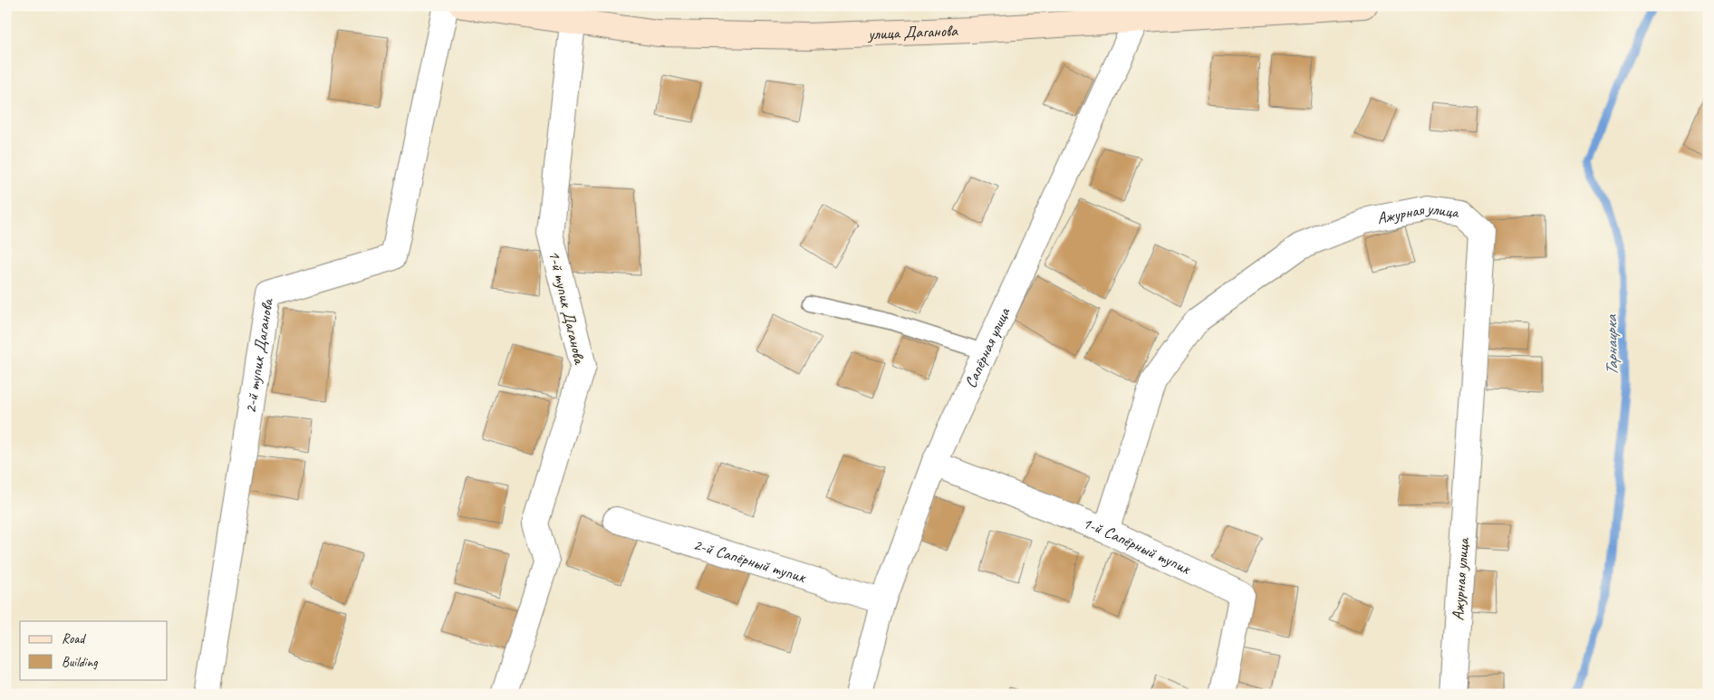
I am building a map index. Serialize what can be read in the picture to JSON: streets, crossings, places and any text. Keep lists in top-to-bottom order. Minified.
{"streets":{"main road":["улица Даганова"],"street":["Ажурная улица","1-й тупик Даганова","Сапёрная улица","2-й тупик Даганова","1-й Сапёрный тупик","2-й Сапёрный тупик"]},"crossings":[["улица Даганова","1-й тупик Даганова"],["улица Даганова","Сапёрная улица"],["Ажурная улица","1-й Сапёрный тупик"],["Сапёрная улица","1-й Сапёрный тупик"],["Сапёрная улица","2-й Сапёрный тупик"]],"water":["Тарнаирка"],"legend":["Road","Building"]}
